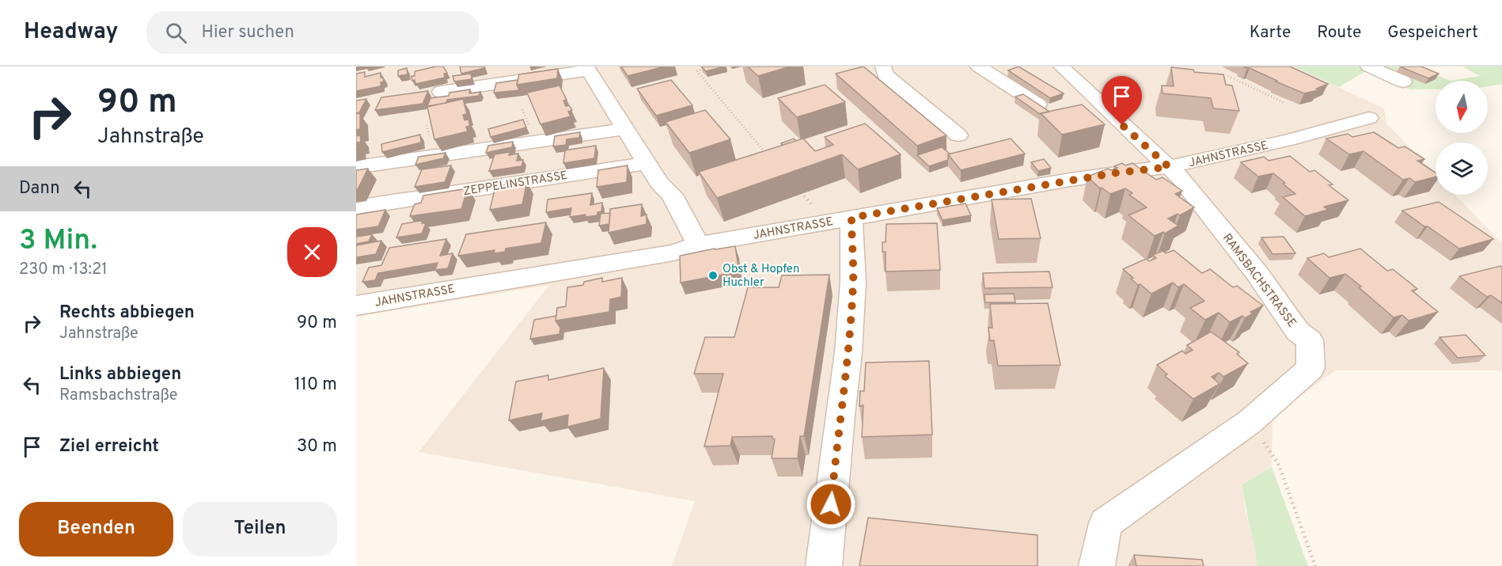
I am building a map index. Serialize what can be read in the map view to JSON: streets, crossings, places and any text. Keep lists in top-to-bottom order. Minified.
{"streets":{"street":["JAHNSTRASSE","ZEPPELINSTRASSE","RAMSBACHSTRASSE"]},"crossings":[["JAHNSTRASSE","RAMSBACHSTRASSE"]],"places":["Obst & Hopfen Huchler"],"north":"bottom","page":{"header":"Headway","search":"Hier suchen","nav":["Karte","Route","Gespeichert"],"turn":["90 m","Jahnstraße"],"then":"Dann","heading":["3 Min.","230 m · 13:21"],"list":[{"name":"Rechts abbiegen","note":"Jahnstraße","value":"90 m"},{"name":"Links abbiegen","note":"Ramsbachstraße","value":"110 m"},{"name":"Ziel erreicht","value":"30 m"}],"buttons":["Beenden","Teilen"]}}
